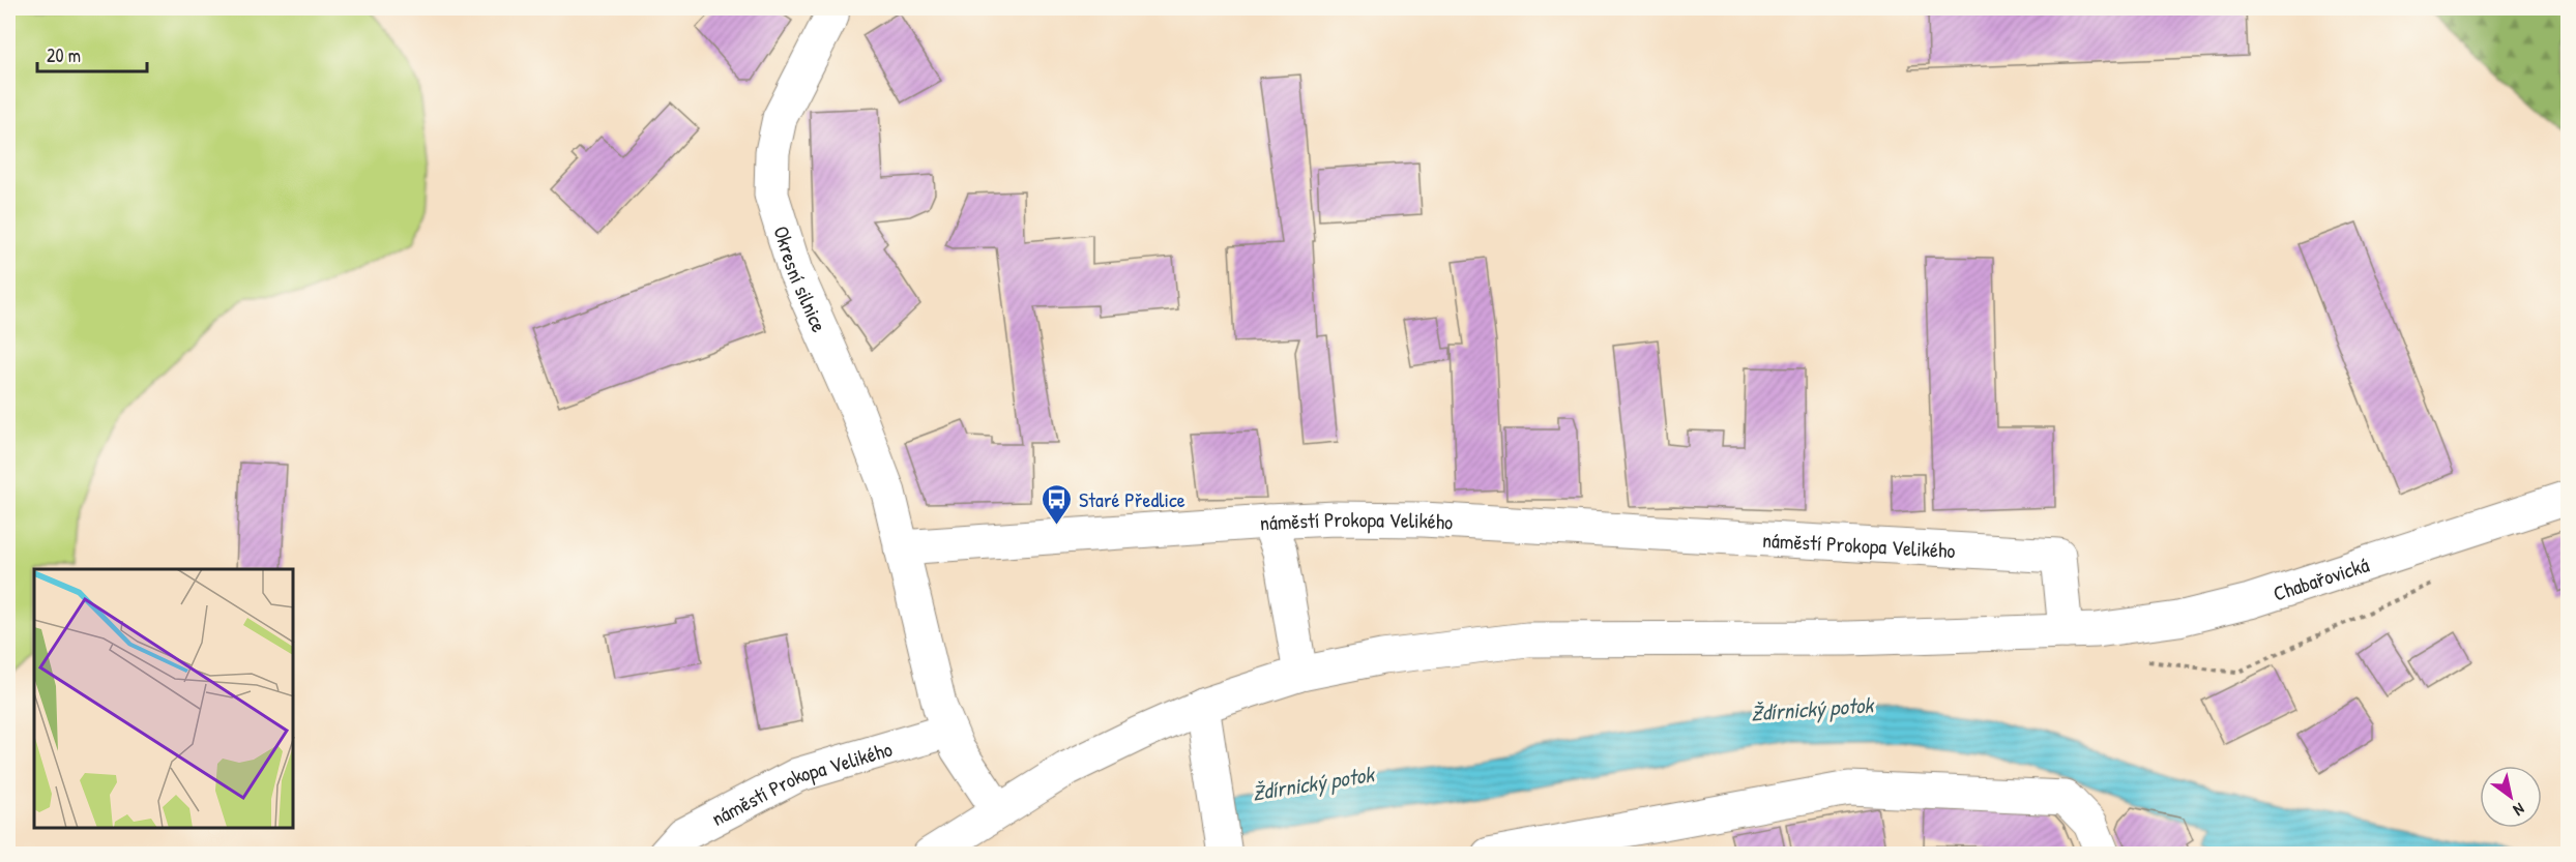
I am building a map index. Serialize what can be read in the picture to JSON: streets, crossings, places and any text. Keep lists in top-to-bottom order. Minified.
{"streets":{"street":["Okresní silnice","náměstí Prokopa Velikého","Chabařovická"]},"crossings":[["Okresní silnice","náměstí Prokopa Velikého"],["náměstí Prokopa Velikého","Chabařovická"]],"water":["Ždírnický potok"],"places":{"bus stop":["Staré Předlice"]},"scale_bar":"20 m","north":"bottom right"}
